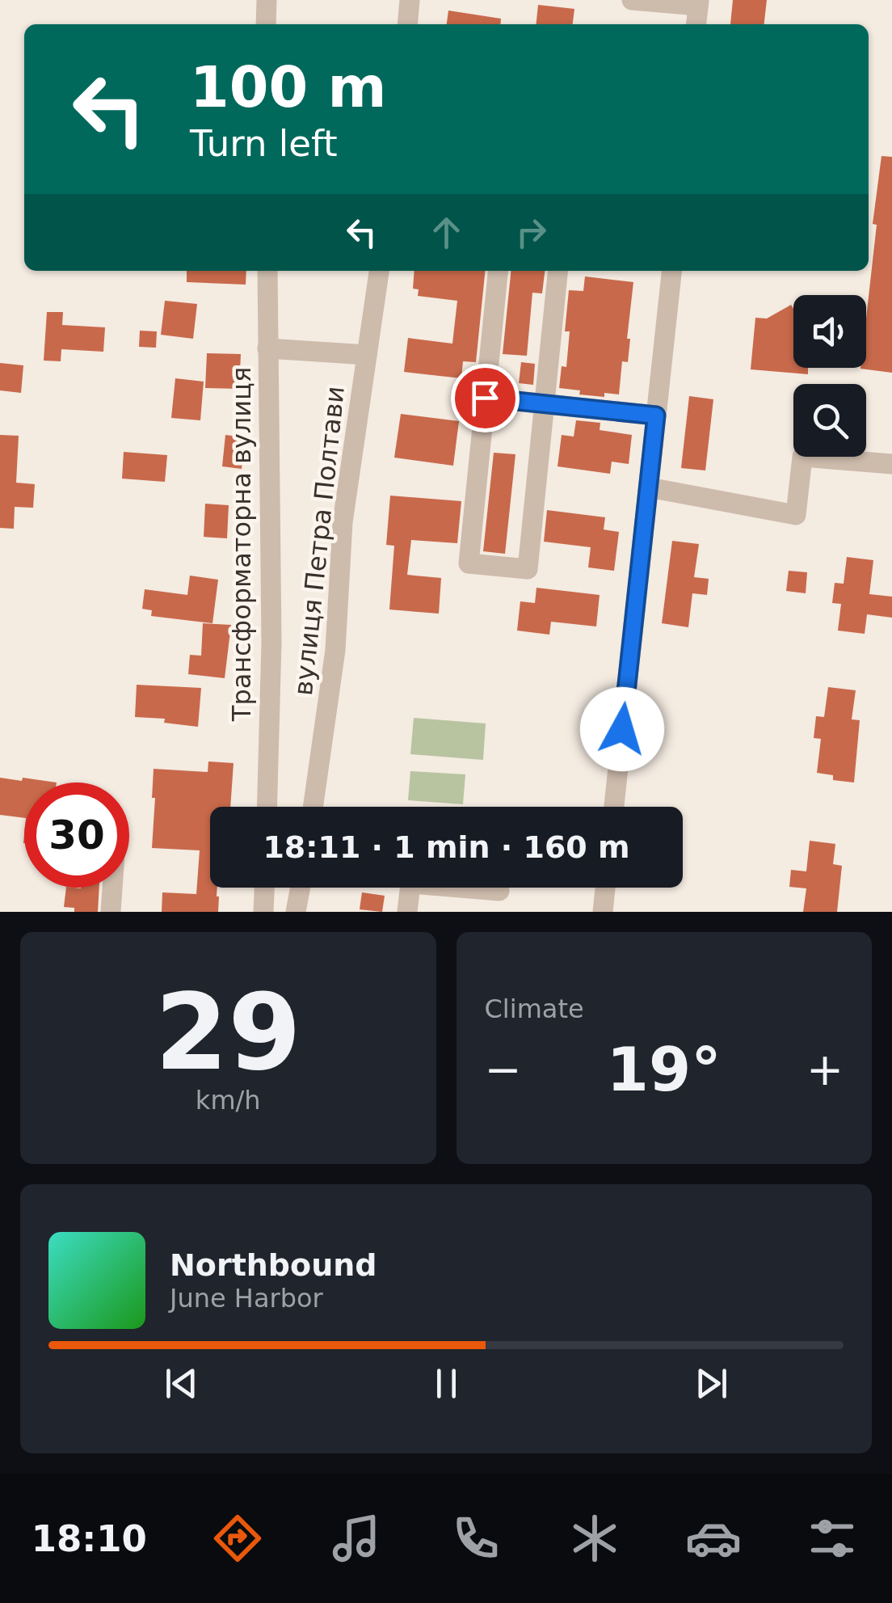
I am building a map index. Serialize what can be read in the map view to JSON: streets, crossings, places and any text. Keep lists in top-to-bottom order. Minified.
{"streets":{"street":["вулиця Петра Полтави","Трансформаторна вулиця"]},"page":{"turn":["100 m","Turn left"],"limit":"30","trip":"18:11 · 1 min · 160 m","tile":[["29","km/h"],"Climate"],"heat":["−","19°","+"],"song":["Northbound","June Harbor"],"tabs":"18:10"}}
